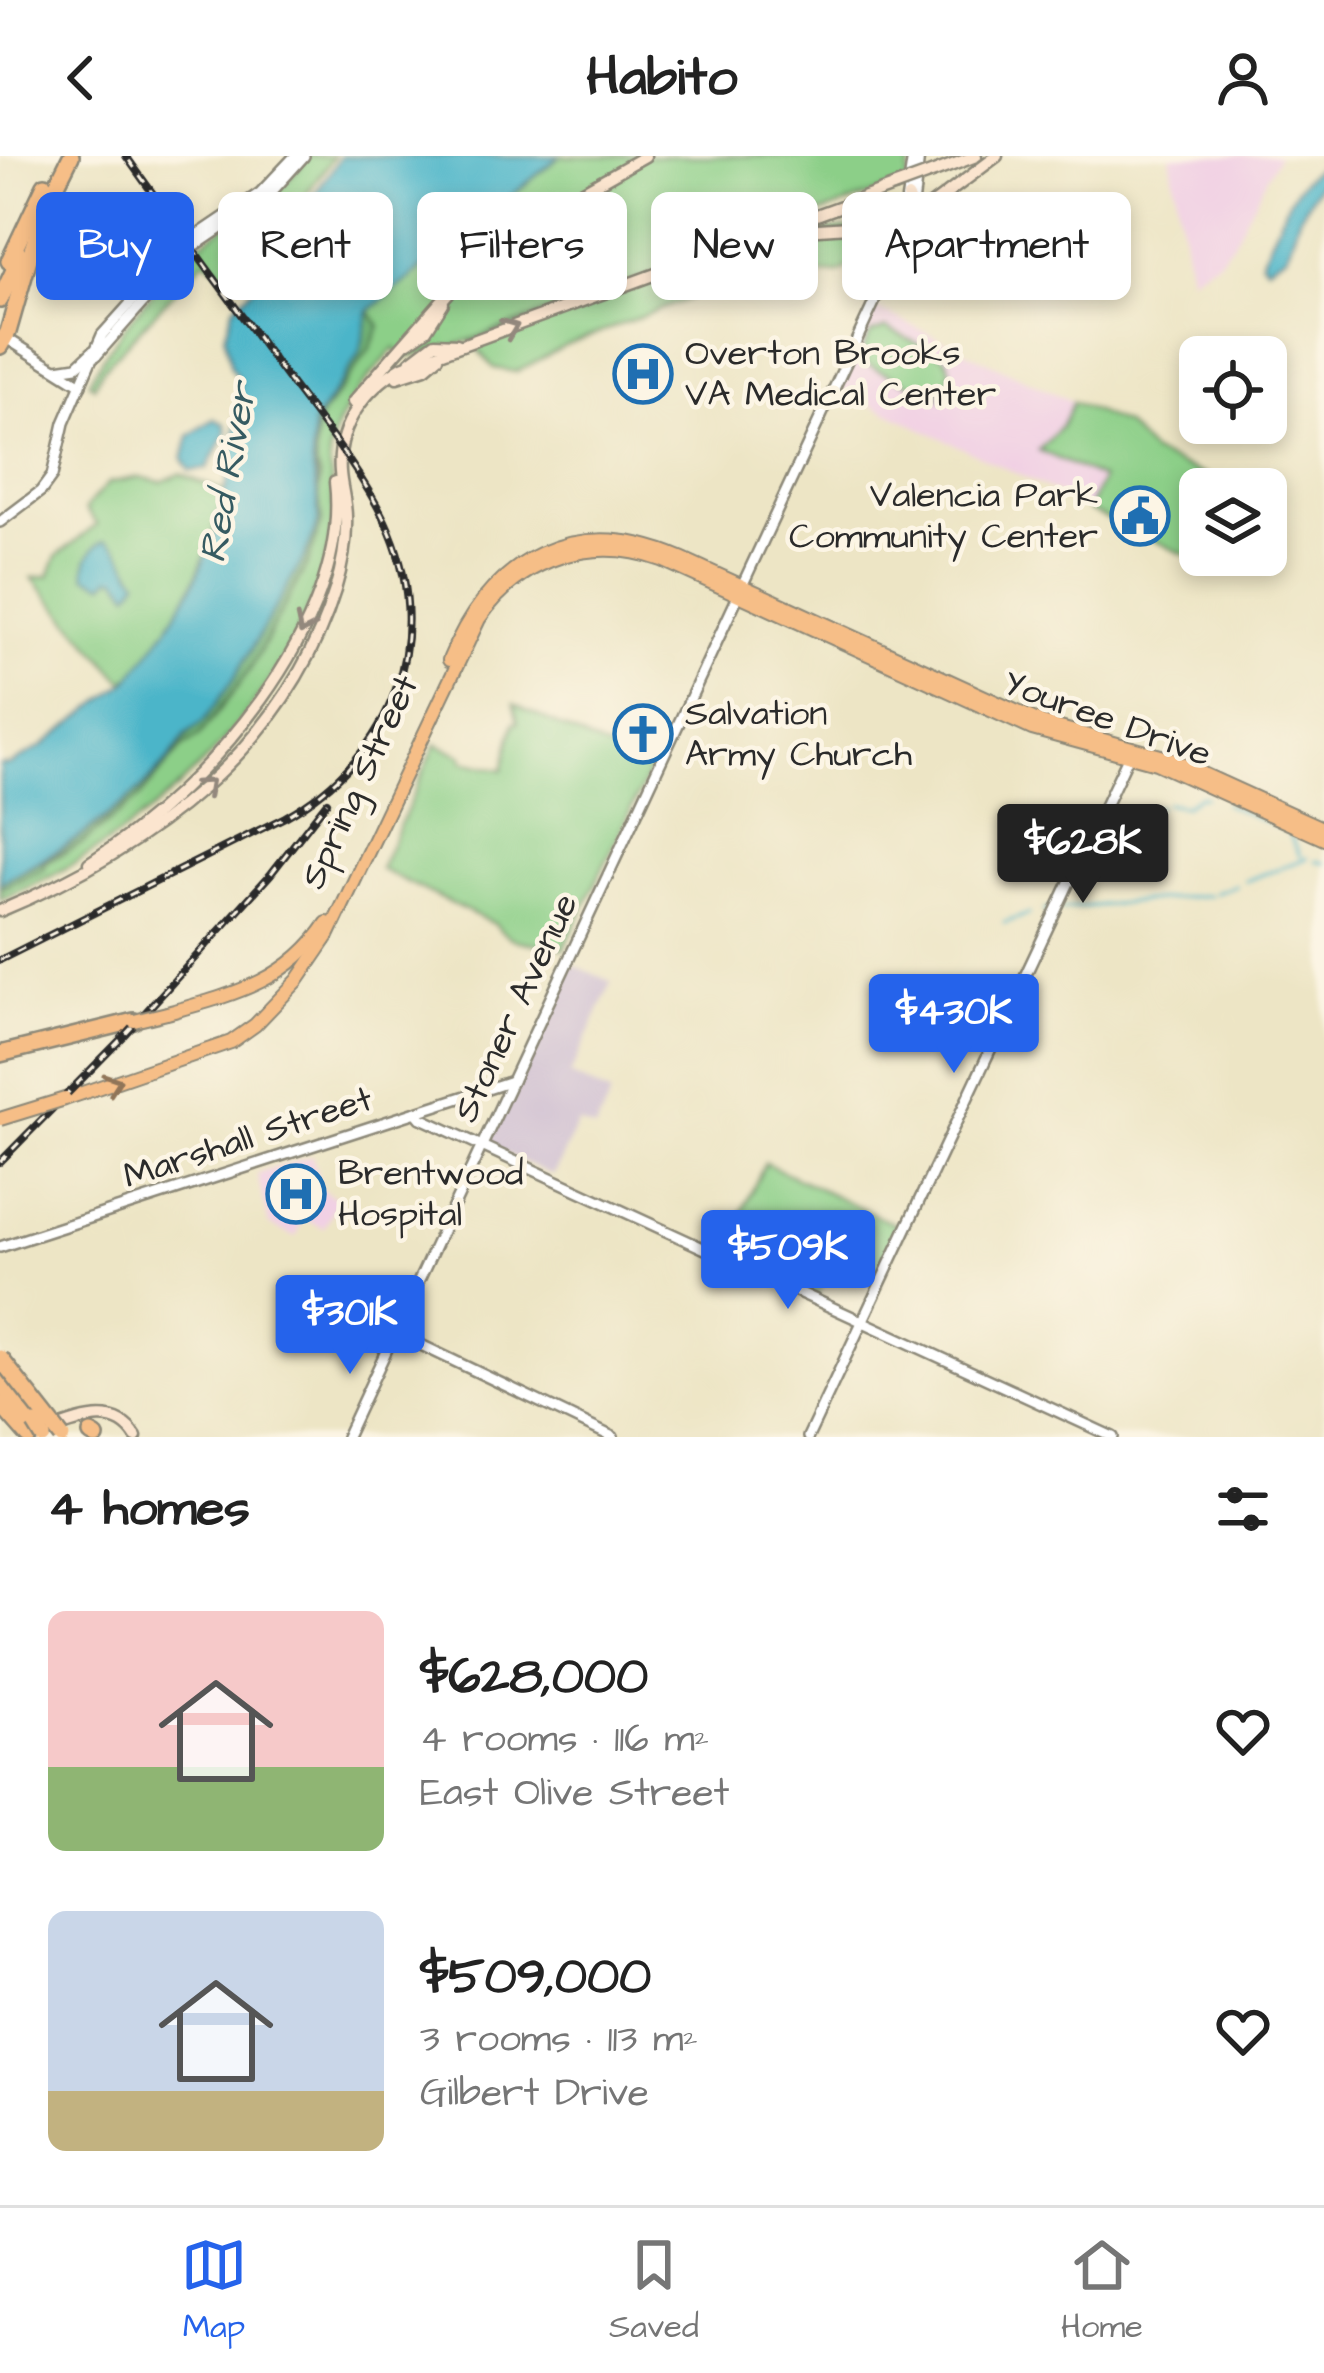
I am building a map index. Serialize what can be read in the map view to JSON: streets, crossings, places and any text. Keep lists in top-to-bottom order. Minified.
{"streets":{"main road":["Youree Drive","Spring Street"],"street":["Stoner Avenue","Marshall Street"]},"crossings":[["Youree Drive","Spring Street"],["Youree Drive","Stoner Avenue"],["Spring Street","Stoner Avenue"],["Stoner Avenue","Marshall Street"]],"one_way":["Spring Street"],"water":["Red River"],"places":{"hospital":["Overton Brooks VA Medical Center","Brentwood Hospital"],"public building":["Valencia Park Community Center"],"church":["Salvation Army Church"]},"page":{"header":"Habito","chip":["Buy","Rent","Filters","New","Apartment"],"price":["$628K","$430K","$509K","$301K"],"heading":"4 homes","list":[{"name":"$628,000","note":"4 rooms · 116 m² · East Olive Street"},{"name":"$509,000","note":"3 rooms · 113 m² · Gilbert Drive"}],"tabs":["Map","Saved","Home"]}}
